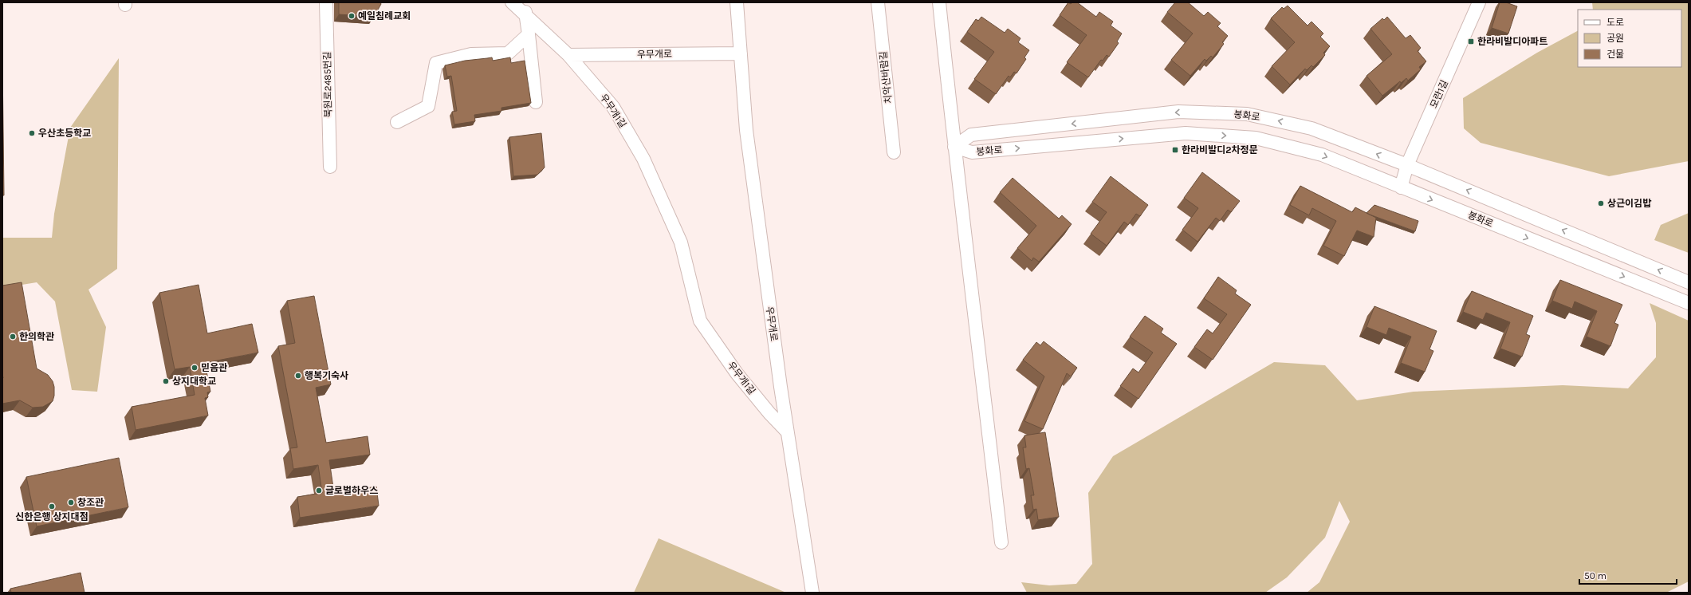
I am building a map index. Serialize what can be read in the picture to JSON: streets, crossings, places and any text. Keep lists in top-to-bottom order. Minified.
{"streets":{"street":["우무개로","치악산바람길","북원로2485번길","모란1길","우무개1길","봉화로"]},"crossings":[["우무개로","우무개1길"],["모란1길","봉화로"]],"places":{"other":["예일침례교회","우산초등학교","상근이김밥","한의학관","믿음관","행복기숙사","상지대학교","글로벌하우스","창조관","신한은행 상지대점"],"transit":["한라비발디아파트","한라비발디2차정문"]},"legend":["도로","공원","건물"],"scale_bar":"50 m"}
